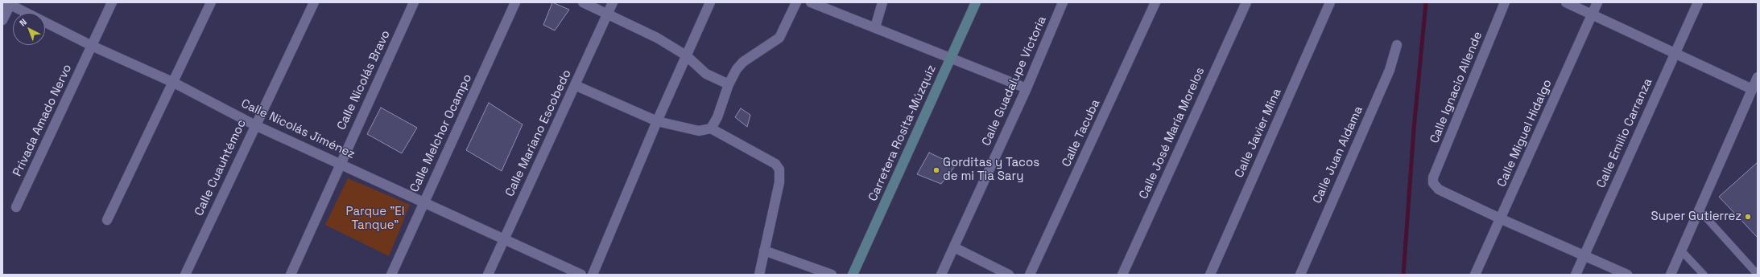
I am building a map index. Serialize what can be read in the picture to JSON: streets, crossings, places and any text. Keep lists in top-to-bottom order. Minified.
{"streets":{"main road":["Carretera Rosita-Múzquiz"],"street":["Calle Nicolás Bravo","Calle Guadalupe Victoria","Calle Ignacio Allende","Privada Amado Nervo","Calle Nicolás Jiménez","Calle Melchor Ocampo","Calle Mariano Escobedo","Calle Tacuba","Calle José María Morelos","Calle Javier Mina","Calle Miguel Hidalgo","Calle Emilio Carranza","Calle Juan Aldama","Calle Cuauhtémoc"]},"crossings":[["Calle Nicolás Bravo","Calle Nicolás Jiménez"],["Calle Ignacio Allende","Calle Miguel Hidalgo"],["Privada Amado Nervo","Calle Nicolás Jiménez"],["Calle Nicolás Jiménez","Calle Melchor Ocampo"],["Calle Nicolás Jiménez","Calle Mariano Escobedo"],["Calle Nicolás Jiménez","Calle Cuauhtémoc"]],"parks":["Parque \"El Tanque\""],"places":["Gorditas y Tacos de mi Tia Sary","Super Gutierrez"],"north":"top left"}
